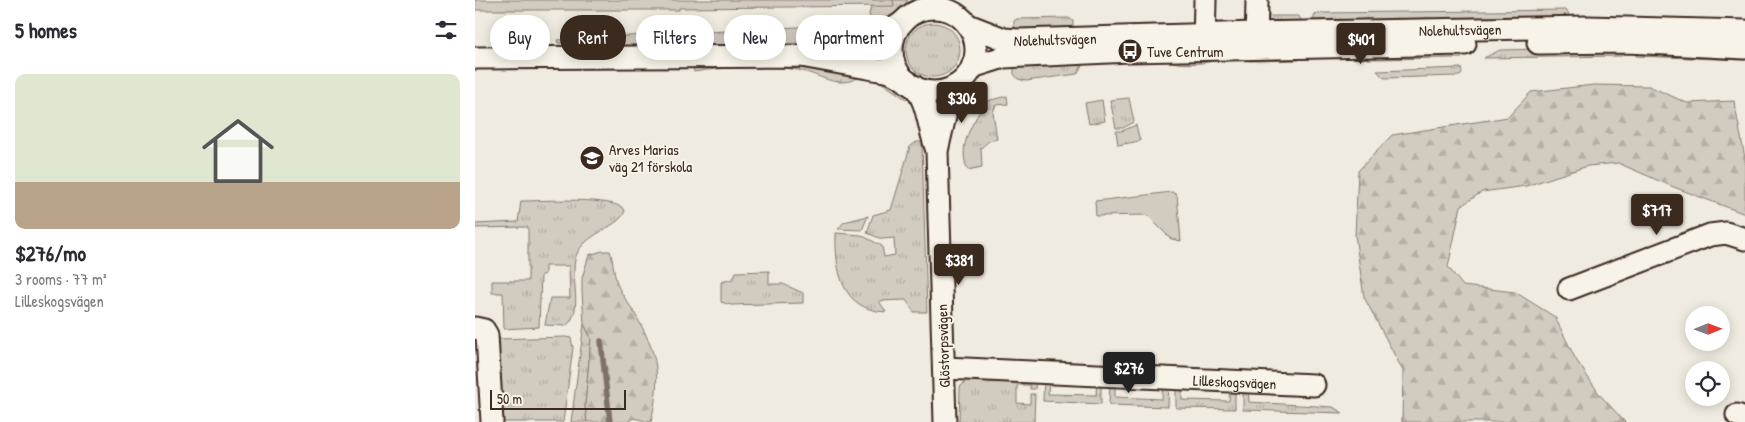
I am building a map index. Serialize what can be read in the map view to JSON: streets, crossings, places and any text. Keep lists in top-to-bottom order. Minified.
{"streets":{"street":["Nolehultsvägen","Glöstorpsvägen","Lilleskogsvägen"]},"crossings":[["Nolehultsvägen","Glöstorpsvägen"],["Glöstorpsvägen","Lilleskogsvägen"]],"places":{"bus stop":["Tuve Centrum"],"school or university":["Arves Marias väg 21 förskola"]},"scale_bar":"50 m","north":"right","page":{"heading":"5 homes","chip":["Buy","Rent","Filters","New","Apartment"],"price":["$401","$306","$717","$381","$276"],"list":[{"name":"$276/mo","note":"3 rooms · 77 m² · Lilleskogsvägen"}],"scale":"50 m"}}
